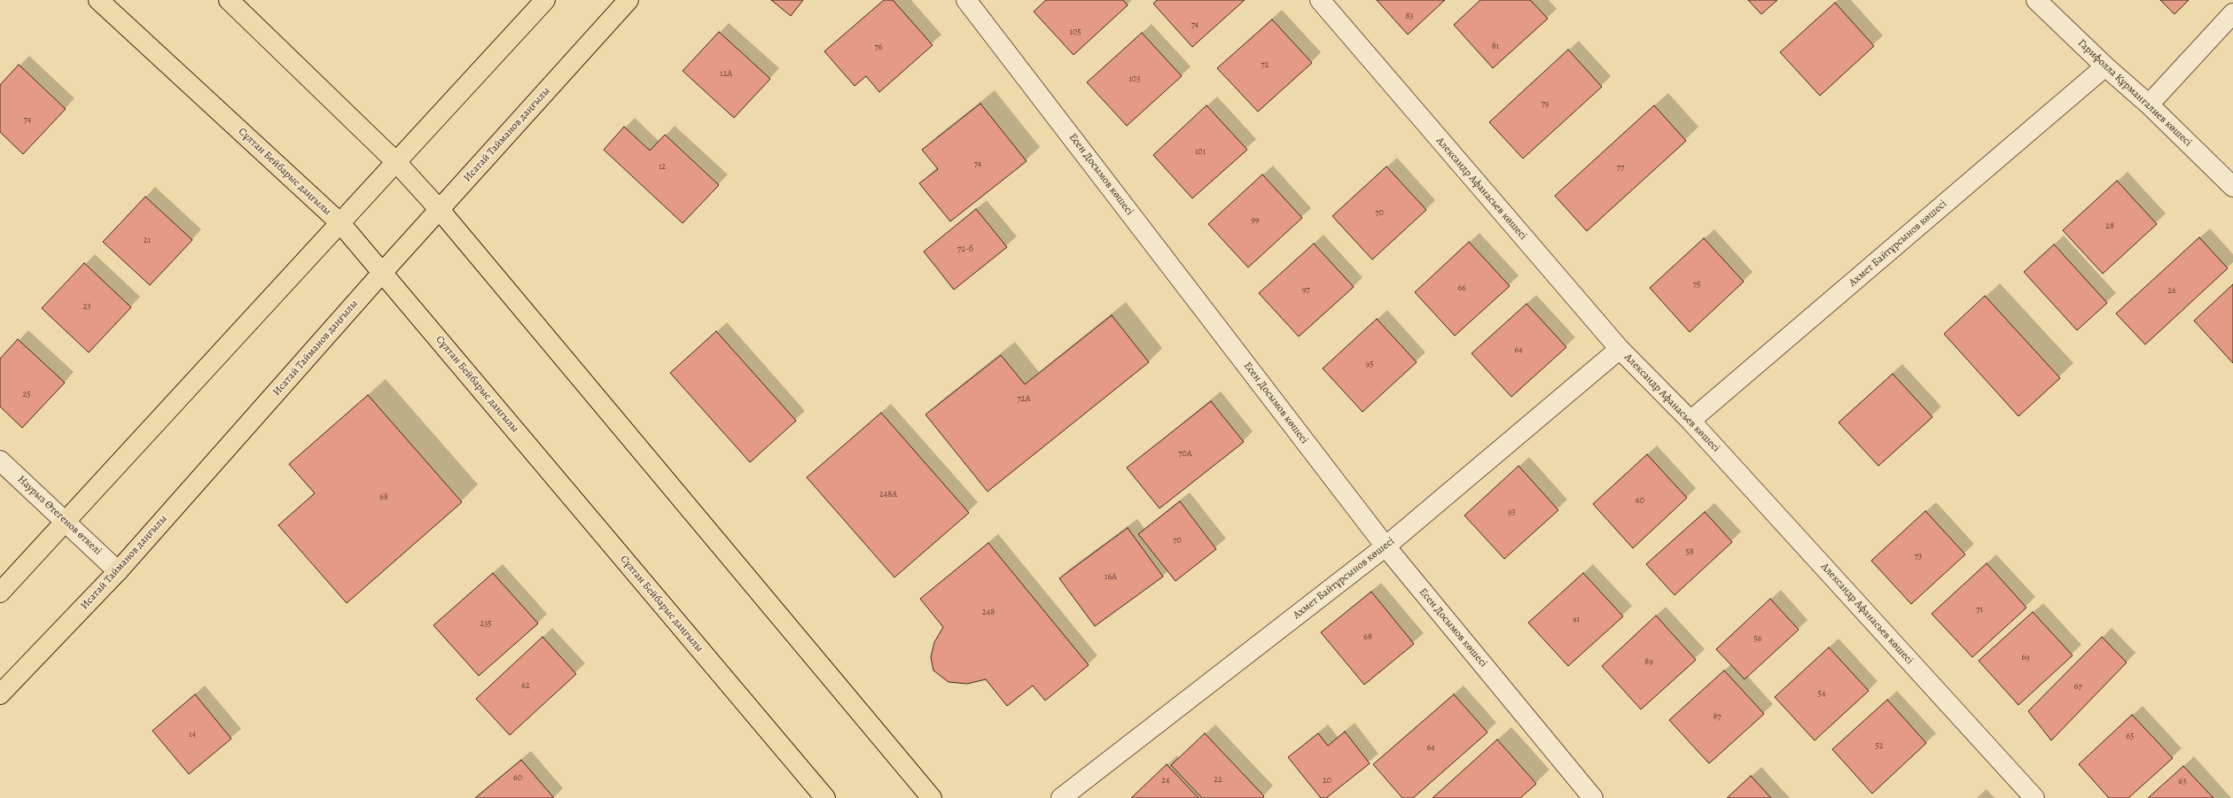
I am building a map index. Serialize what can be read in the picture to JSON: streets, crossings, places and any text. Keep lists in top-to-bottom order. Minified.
{"streets":{"main road":["Исатай Тайманов даңғылы","Сұлтан Бейбарыс даңғылы"],"street":["Гарифолла Құрманғалиев көшесі","Есен Досымов көшесі","Александр Афанасьев көшесі","Ахмет Байтұрсынов көшесі","Наурыз Өтегенов өткелі"]},"crossings":[["Гарифолла Құрманғалиев көшесі","Ахмет Байтұрсынов көшесі"],["Исатай Тайманов даңғылы","Сұлтан Бейбарыс даңғылы"],["Исатай Тайманов даңғылы","Наурыз Өтегенов өткелі"],["Есен Досымов көшесі","Ахмет Байтұрсынов көшесі"],["Александр Афанасьев көшесі","Ахмет Байтұрсынов көшесі"]],"house_numbers":["83","74","105","81","76","72","12А","103","79","74","101","74","12","77","70","99","28","21","72-б","75","66","97","26","23","64","95","25","72А","70А","248А","68","60","93","70","58","73","16А","71","248","91","235","68","56","69","89","62","67","54","87","14","65","52","64","60","22","24","20","63"]}
